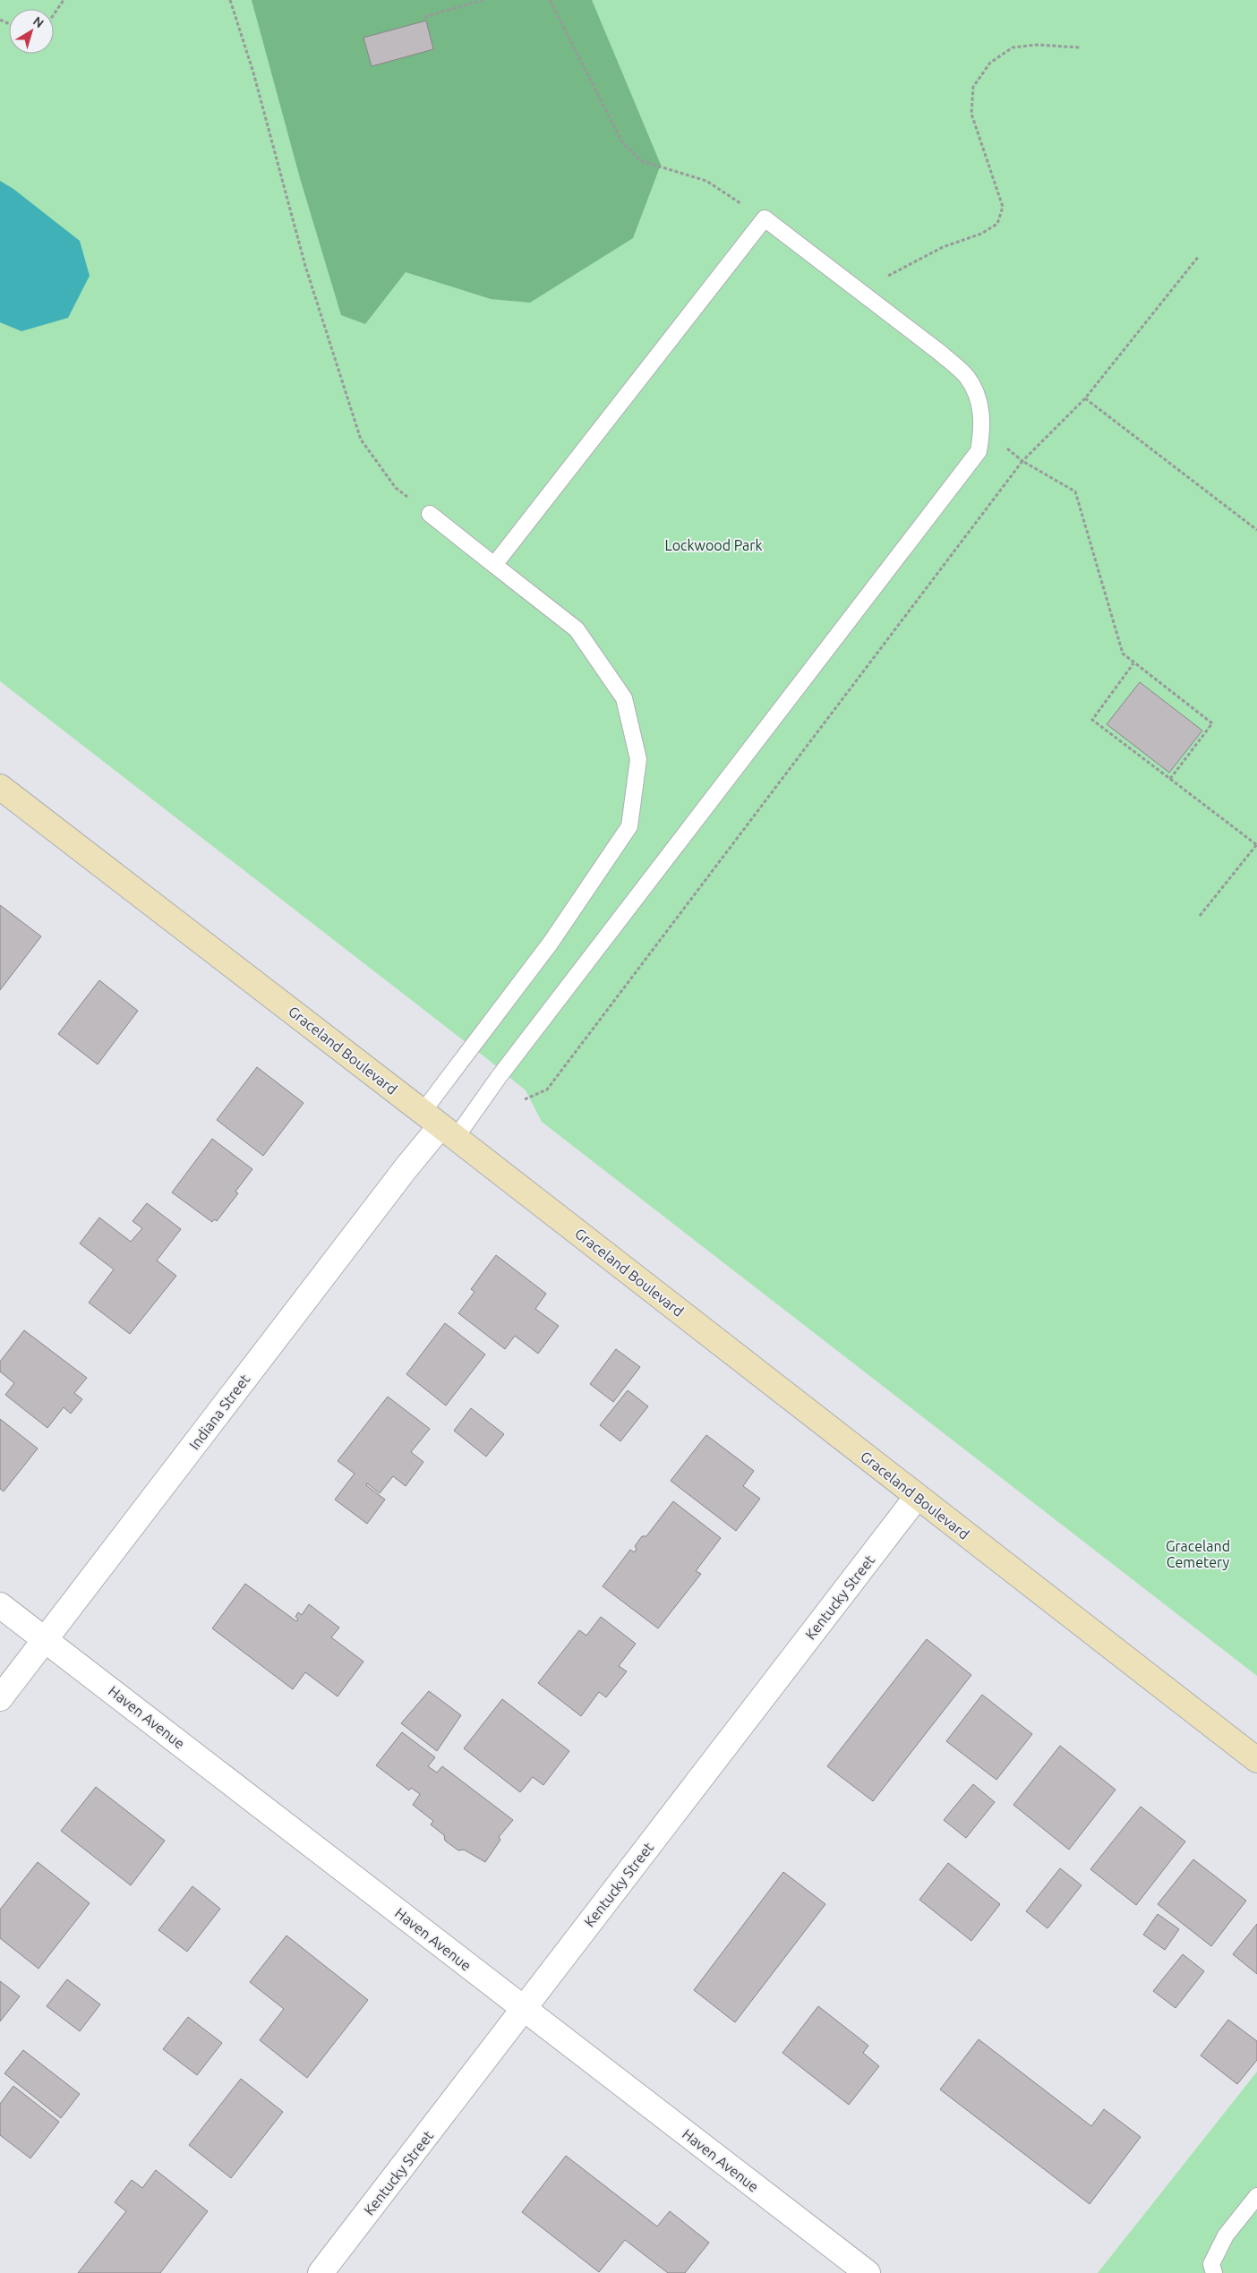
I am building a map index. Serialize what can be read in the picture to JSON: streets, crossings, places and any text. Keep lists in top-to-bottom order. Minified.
{"streets":{"street":["Graceland Boulevard","Indiana Street","Kentucky Street","Haven Avenue"]},"crossings":[["Graceland Boulevard","Indiana Street"],["Graceland Boulevard","Kentucky Street"],["Indiana Street","Haven Avenue"],["Kentucky Street","Haven Avenue"]],"parks":["Lockwood Park","Graceland Cemetery"],"north":"top right"}
